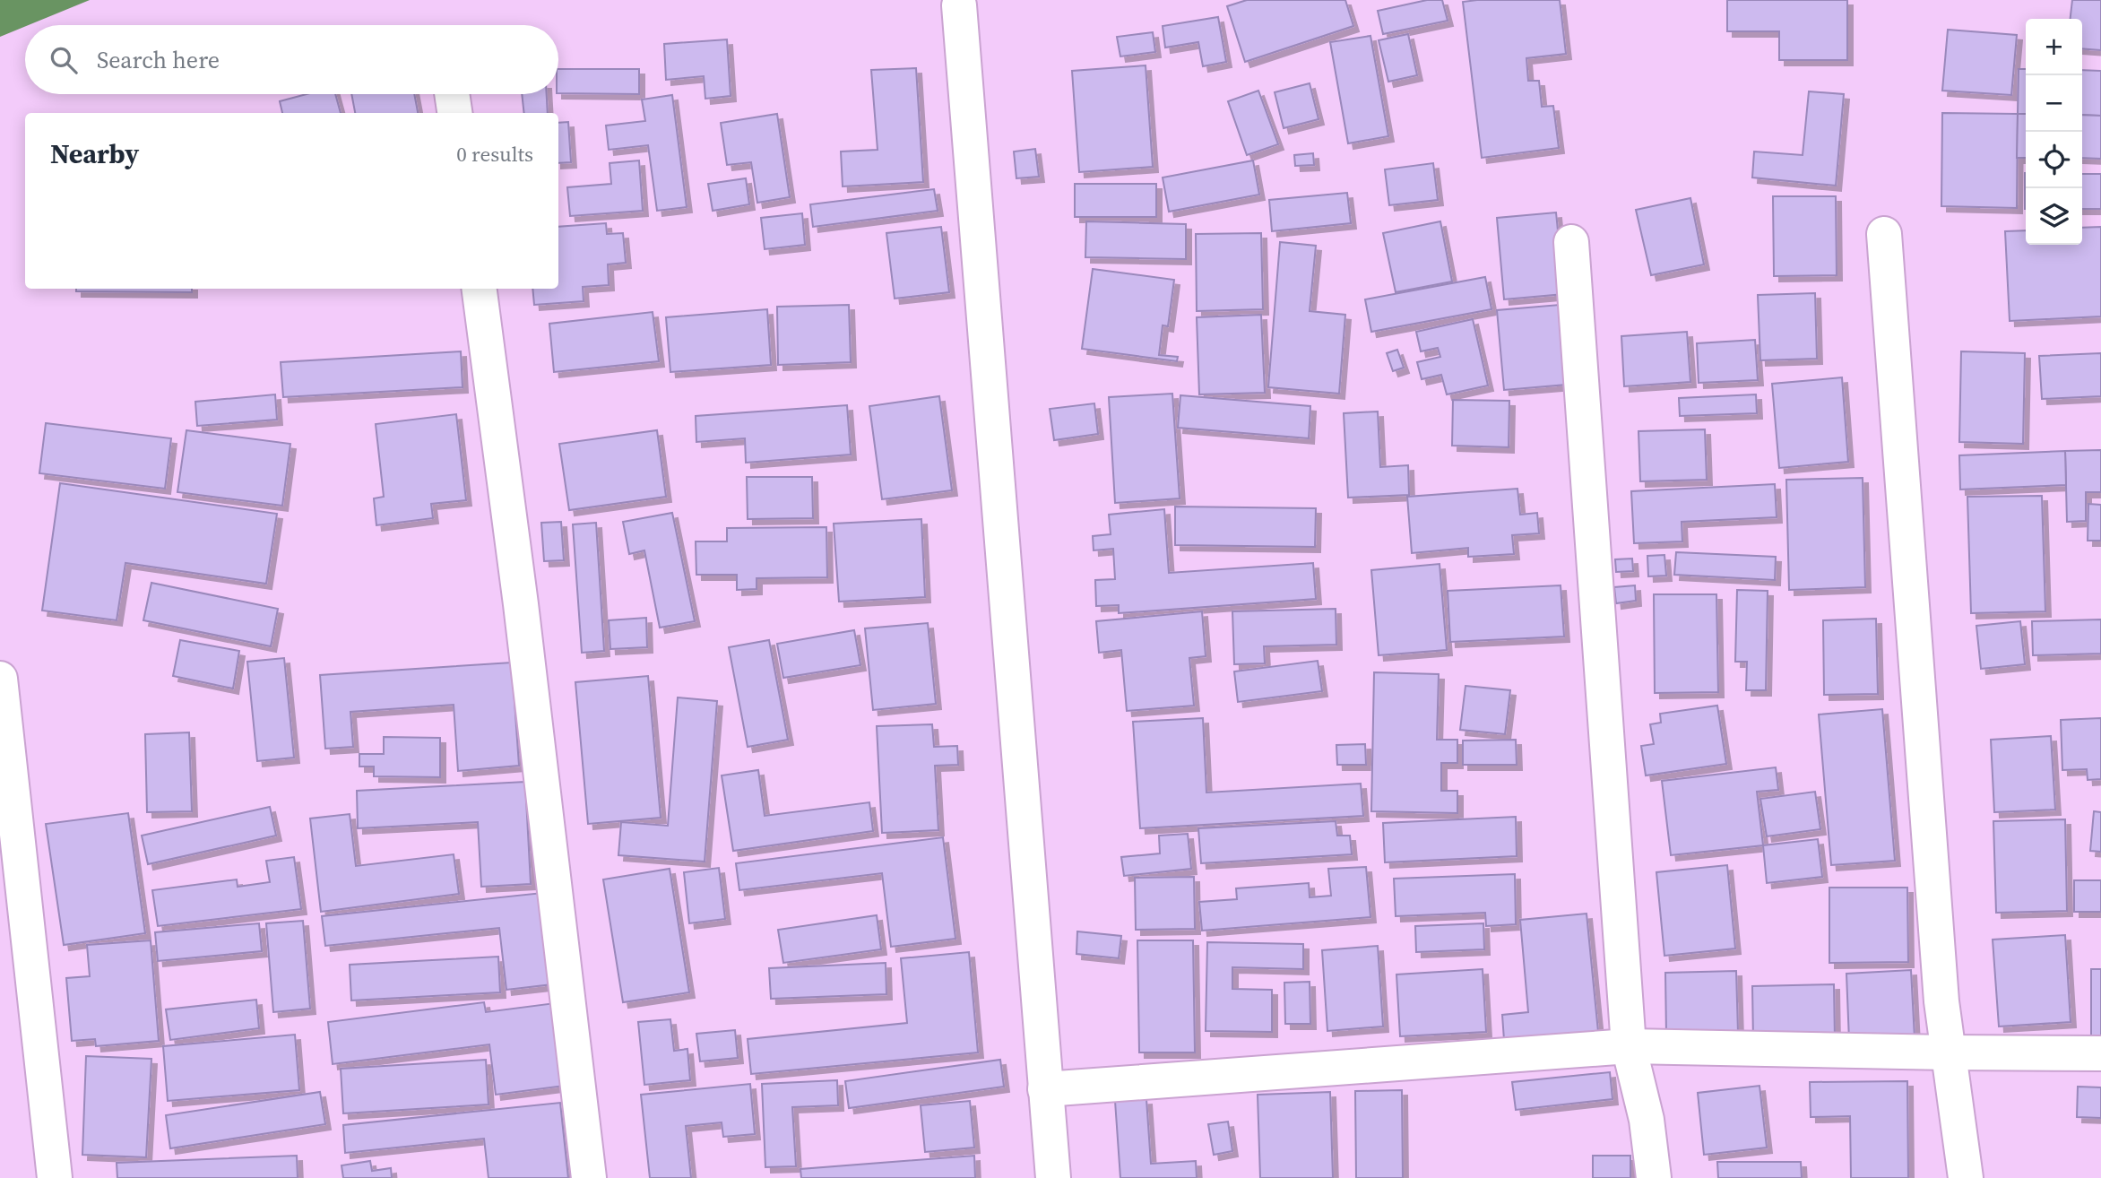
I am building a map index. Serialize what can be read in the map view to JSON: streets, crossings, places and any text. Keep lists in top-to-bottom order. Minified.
{"page":{"map_buttons":["+","−"],"search":"Search here","heading":["Nearby","0 results"]}}
